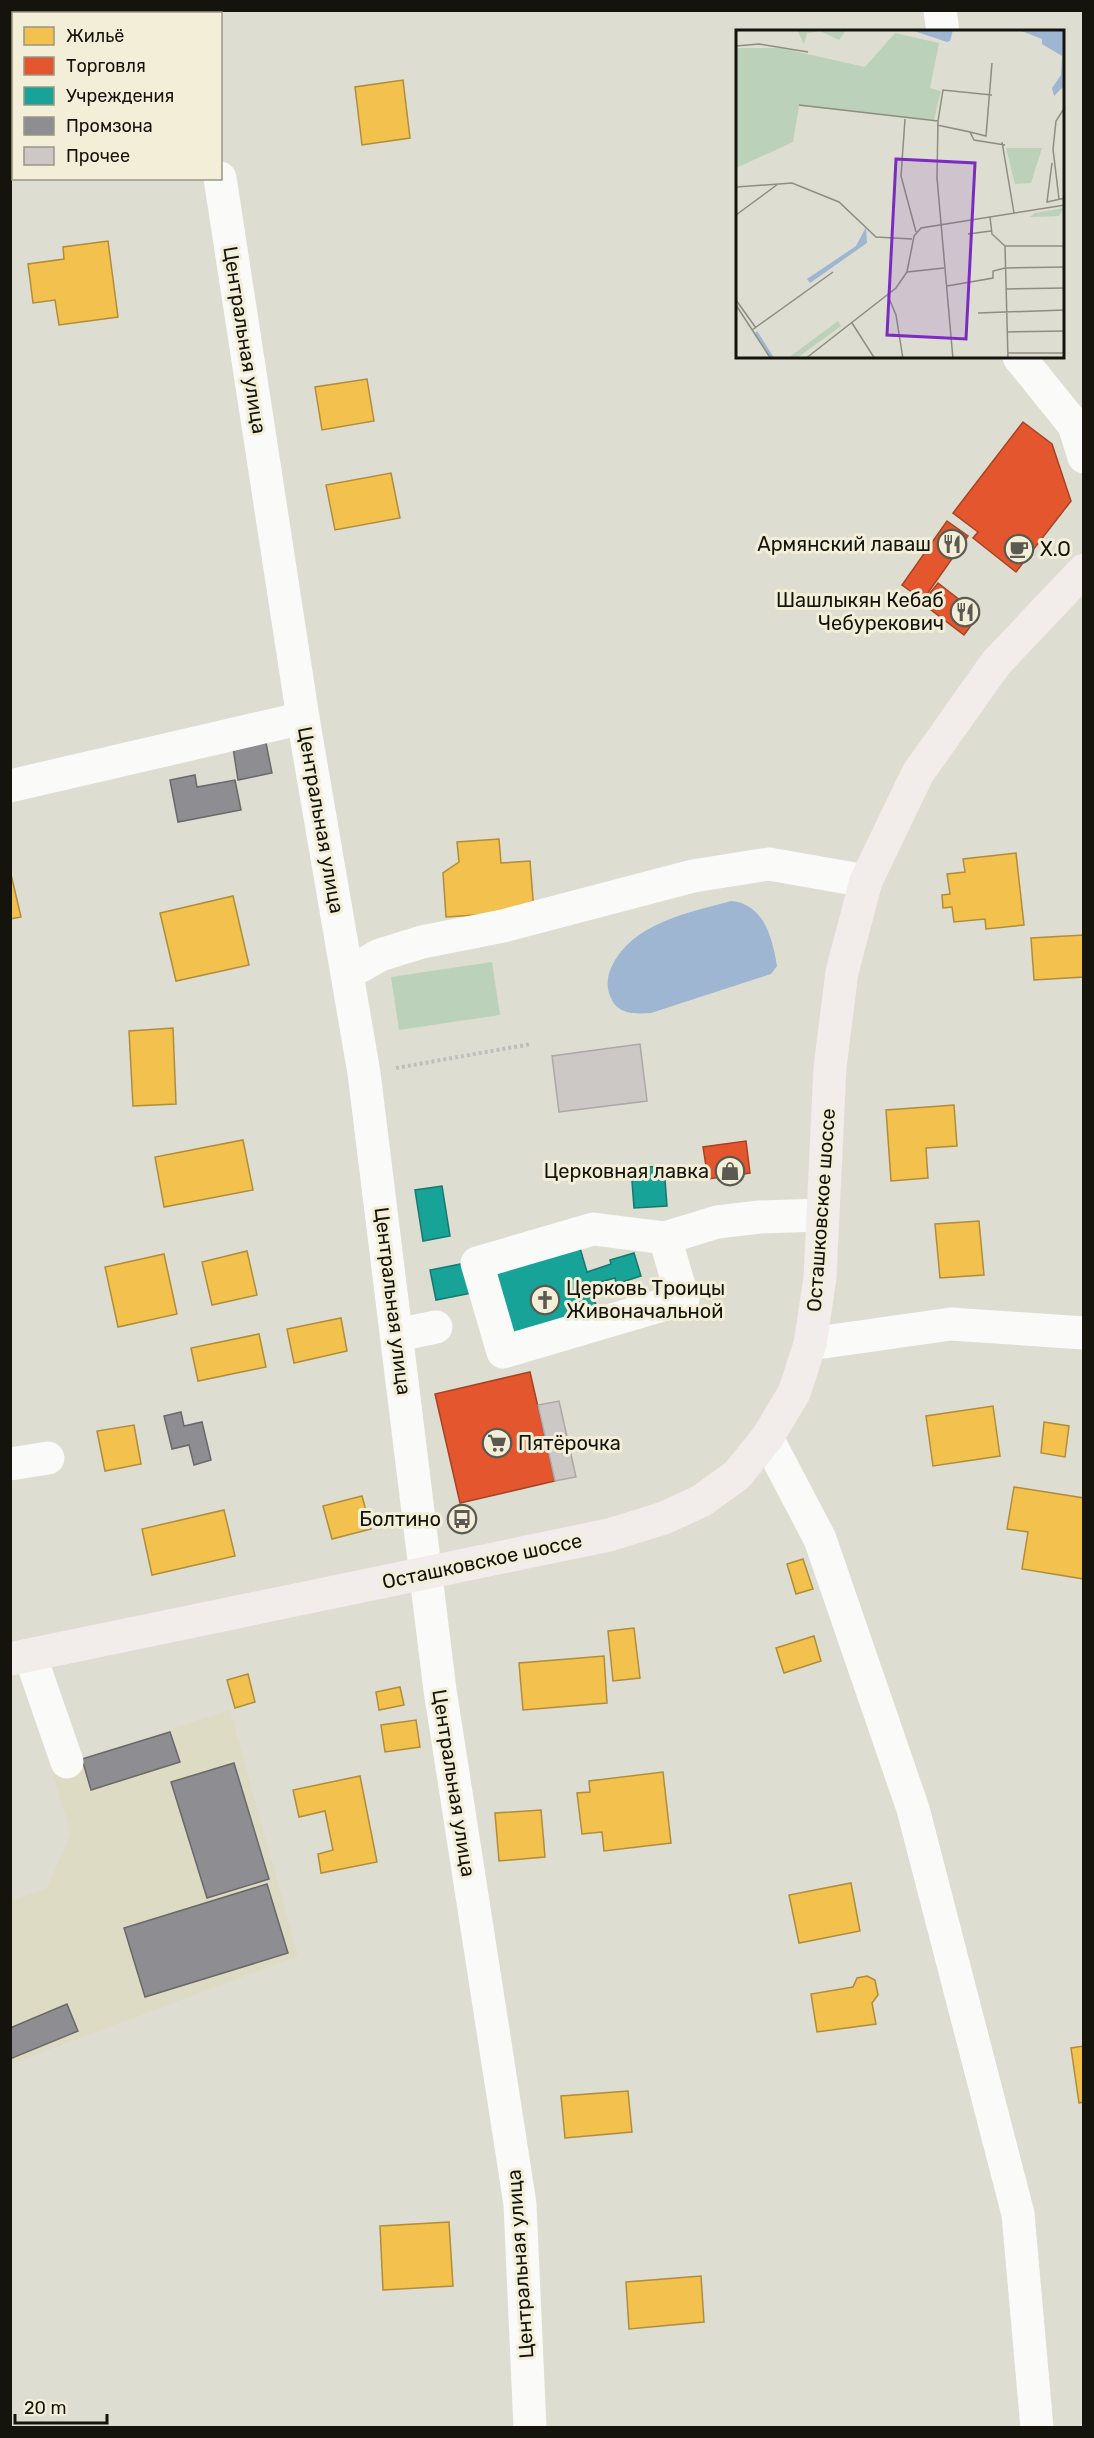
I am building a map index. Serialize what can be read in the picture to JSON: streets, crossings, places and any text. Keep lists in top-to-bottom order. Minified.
{"streets":{"main road":["Осташковское шоссе"],"street":["Центральная улица"]},"crossings":[["Центральная улица","Осташковское шоссе"]],"places":{"restaurant":["Армянский лаваш","Шашлыкян Кебаб Чебурекович"],"cafe":["X.O"],"shop":["Церковная лавка"],"church":["Церковь Троицы Живоначальной"],"supermarket":["Пятёрочка"],"bus stop":["Болтино"]},"legend":["Жильё","Торговля","Учреждения","Промзона","Прочее"],"scale_bar":"20 m"}
